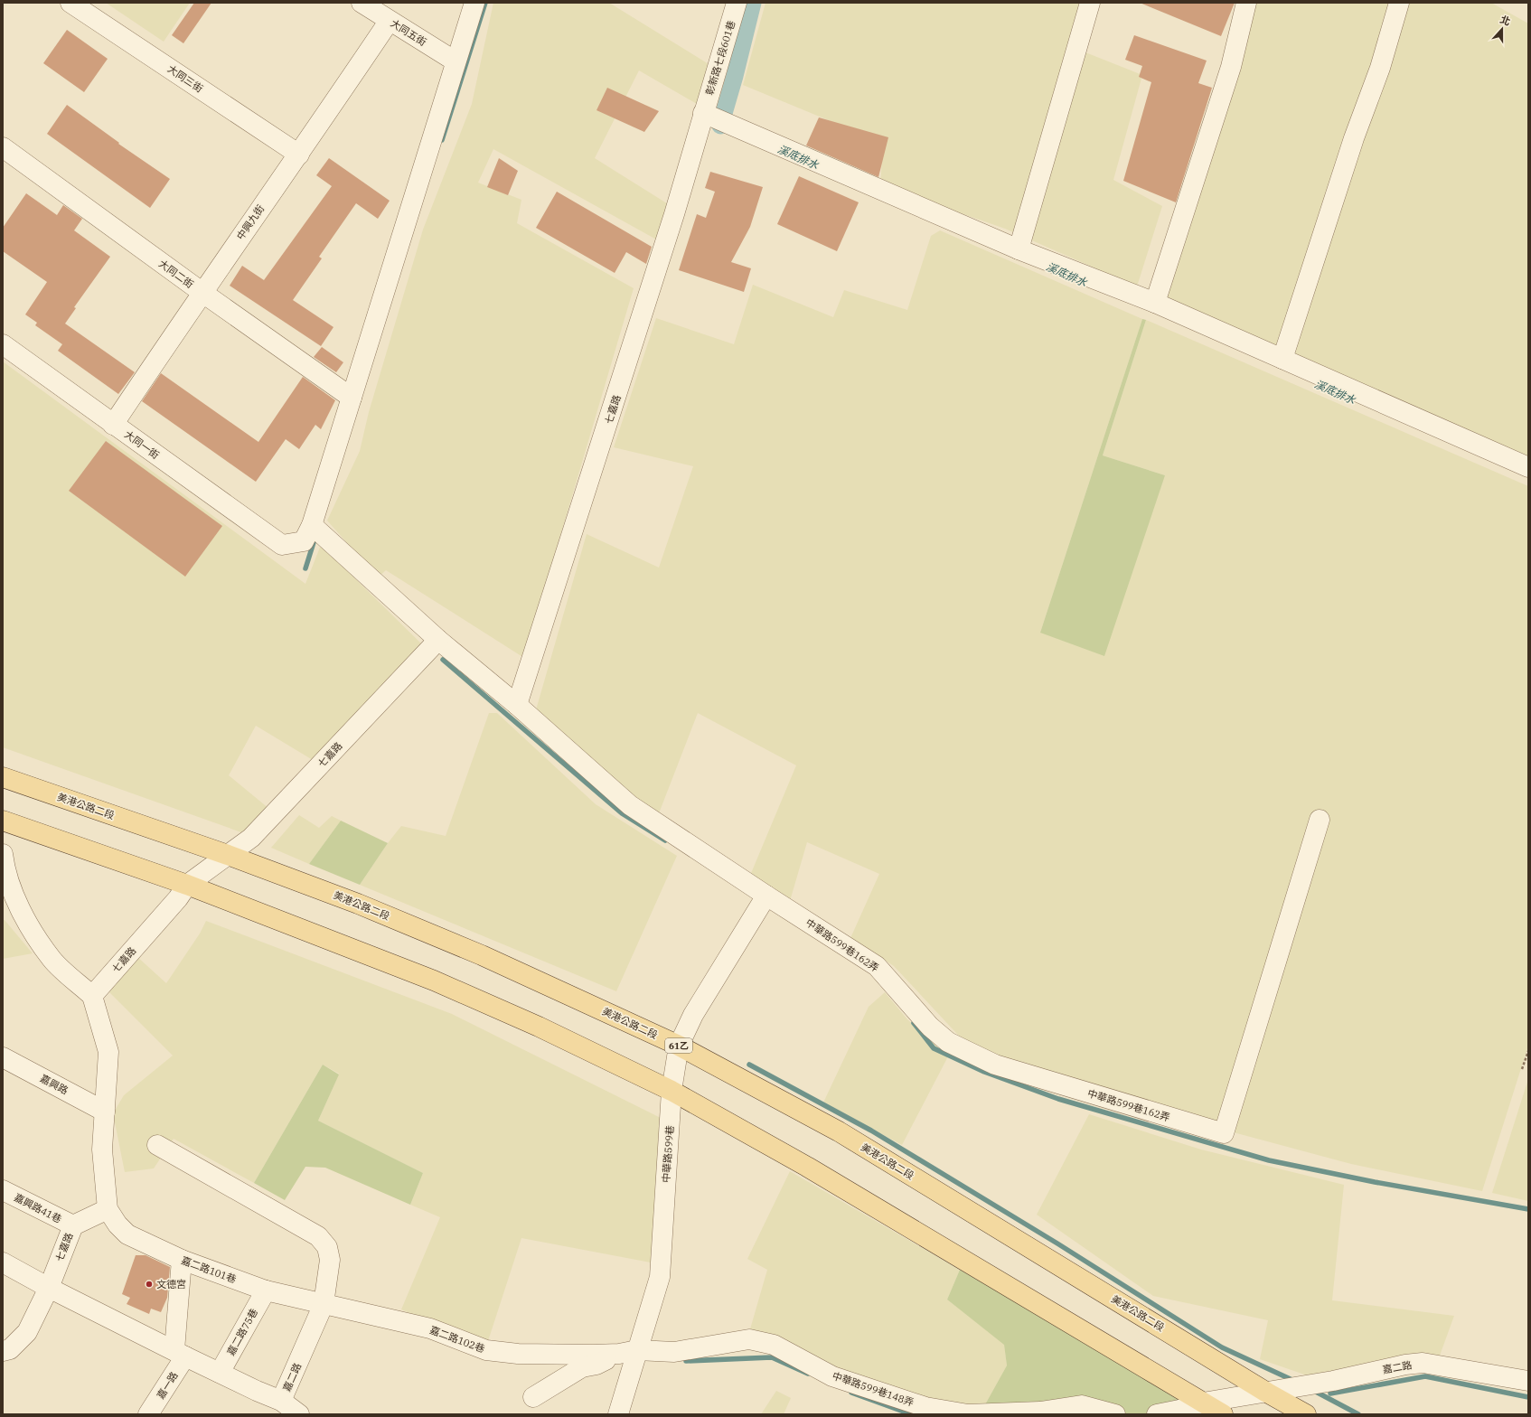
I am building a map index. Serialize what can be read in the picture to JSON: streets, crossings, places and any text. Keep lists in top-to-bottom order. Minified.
{"streets":{"main road":["美港公路二段","61乙"],"street":["大同五街","彰新路七段601巷","大同三街","中興九街","大同二街","七嘉路","大同一街","中華路599巷162弄","嘉興路","中華路599巷","嘉興路41巷","嘉二路101巷","嘉二路75巷","嘉二路102巷","嘉二路","嘉一路","中華路599巷148弄"]},"crossings":[["大同五街","中興九街"],["彰新路七段601巷","七嘉路"],["大同三街","中興九街"],["中興九街","大同二街"],["中興九街","大同一街"],["七嘉路","美港公路二段"],["七嘉路","嘉興路41巷"],["七嘉路","嘉二路101巷"],["七嘉路","嘉二路"],["美港公路二段","中華路599巷"],["美港公路二段","嘉二路"],["中華路599巷162弄","中華路599巷"],["中華路599巷","嘉二路102巷"],["中華路599巷","中華路599巷148弄"],["嘉二路101巷","嘉二路75巷"],["嘉二路101巷","嘉二路102巷"],["嘉二路101巷","嘉二路"],["嘉二路75巷","嘉二路"],["嘉二路102巷","嘉二路"],["嘉二路102巷","中華路599巷148弄"],["嘉二路","嘉一路"]],"water":["溪底排水"],"places":["文德宮"],"north":"top"}
